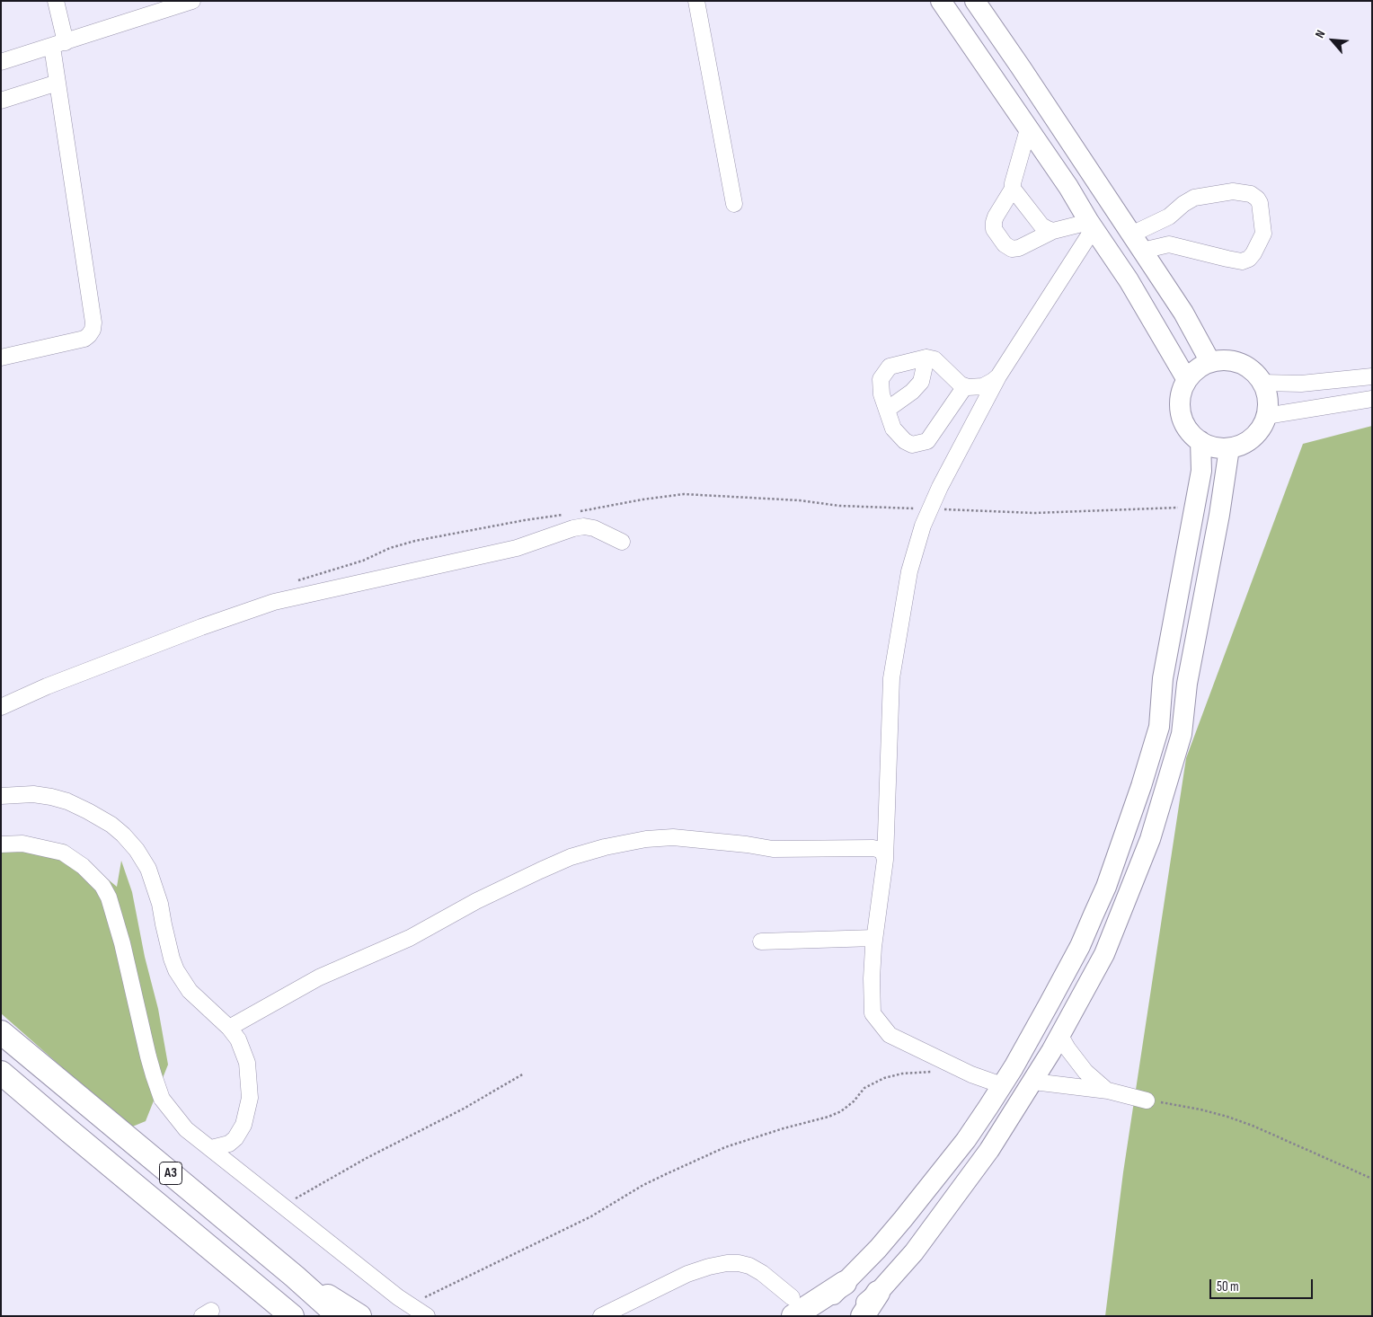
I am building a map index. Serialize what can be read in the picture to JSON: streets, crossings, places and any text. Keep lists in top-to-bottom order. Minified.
{"streets":{"highway":["A3"]},"scale_bar":"50 m","north":"top left"}
